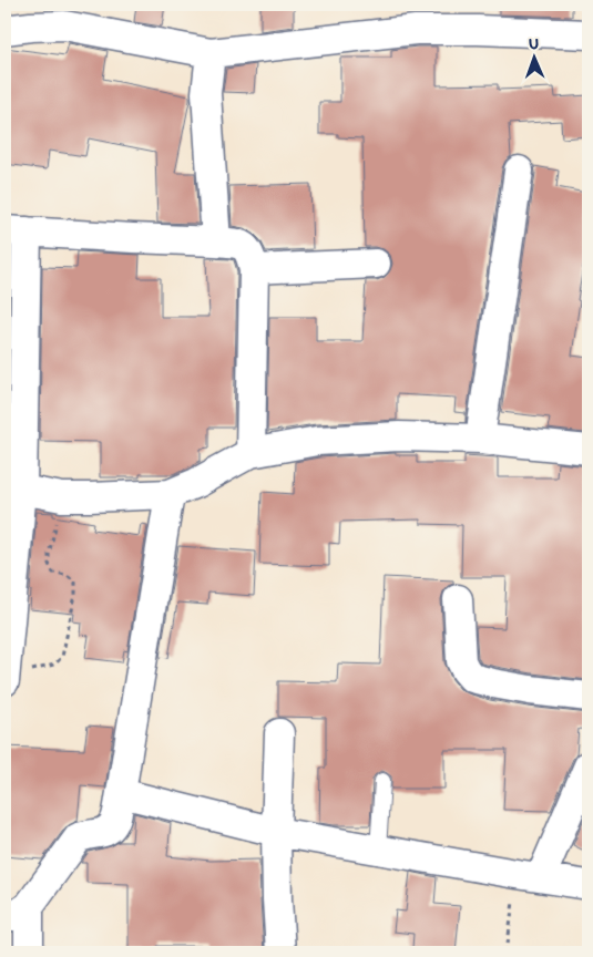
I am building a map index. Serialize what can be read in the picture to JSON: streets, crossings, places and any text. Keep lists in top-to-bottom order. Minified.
{"north":"top"}
